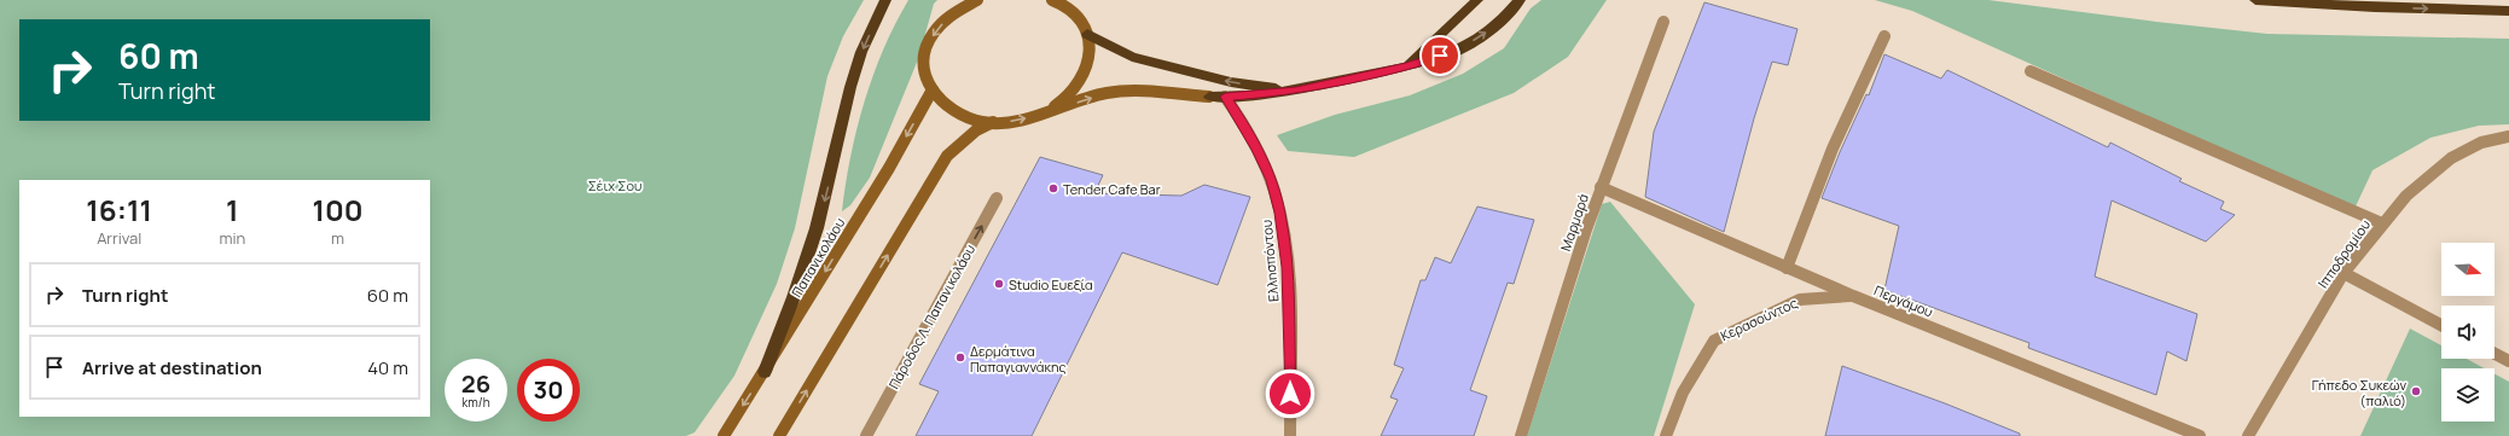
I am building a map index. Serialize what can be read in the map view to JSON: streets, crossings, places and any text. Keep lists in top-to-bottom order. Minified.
{"streets":{"main road":["Παπανικολάου"],"street":["Μαρμαρά","Ιπποδρομίου","Ελλησπόντου","Περγάμου","Πάροδος Λ. Παπανικολάου","Κερασούντος"]},"crossings":[["Μαρμαρά","Περγάμου"],["Περγάμου","Κερασούντος"]],"one_way":["Πάροδος Λ. Παπανικολάου"],"parks":["Σέιχ Σου"],"places":["Tender Cafe Bar","Studio Ευεξία","Δερμάτινα Παπαγιαννάκης","Γήπεδο Συκεών (παλιό)"],"north":"right","page":{"turn":["60 m","Turn right"],"eta":["16:11","Arrival","1","min","100","m"],"list":[{"name":"Turn right","value":"60 m"},{"name":"Arrive at destination","value":"40 m"}],"speed":"26 km/h","limit":"30"}}
